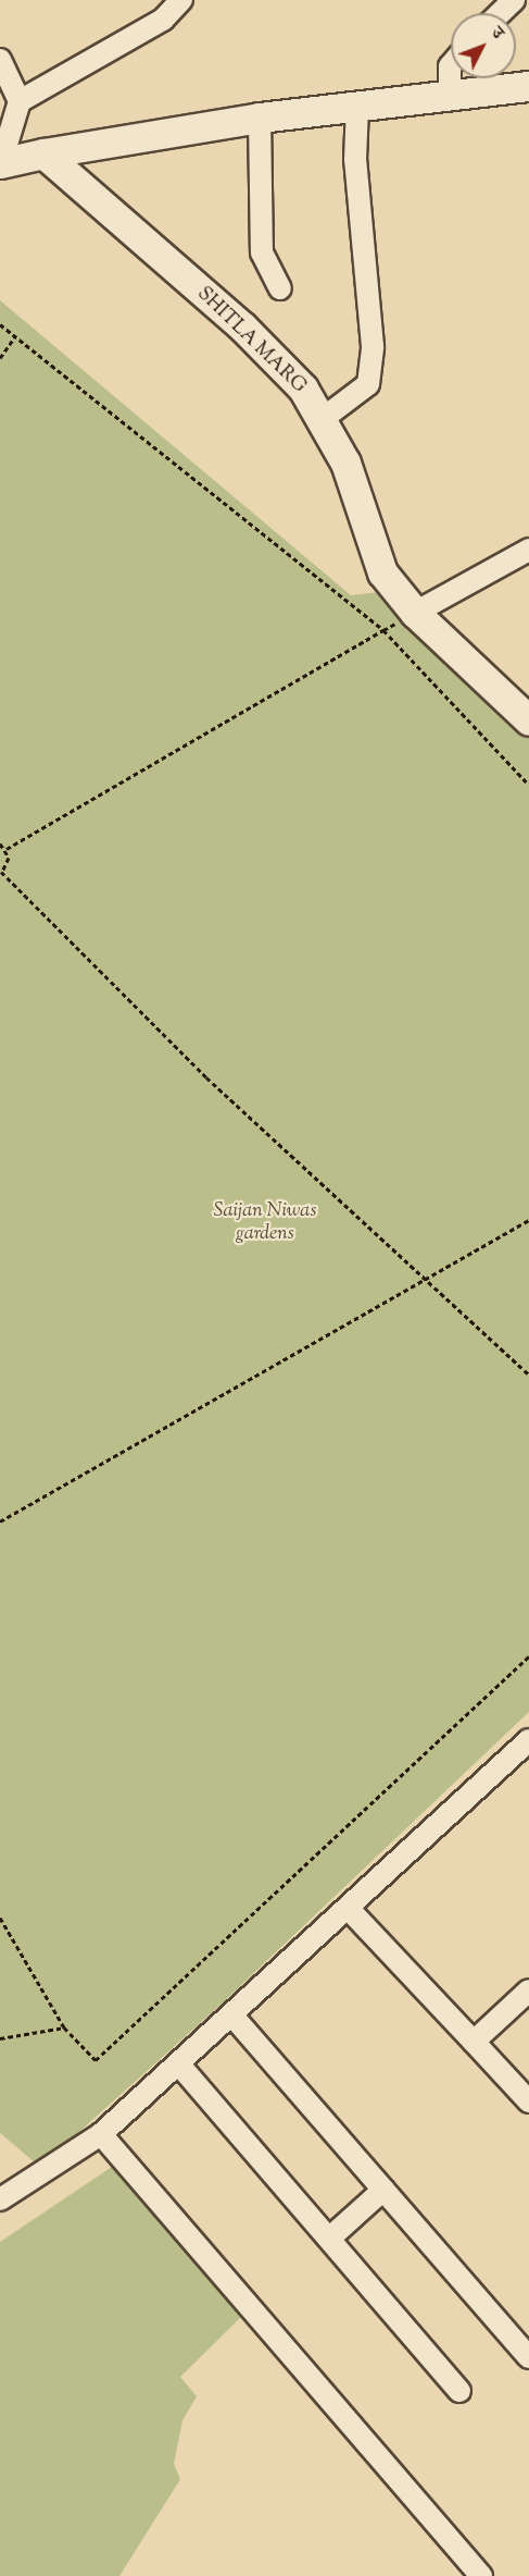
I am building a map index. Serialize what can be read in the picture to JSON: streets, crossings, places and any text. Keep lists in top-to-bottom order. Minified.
{"streets":{"main road":["SHITLA MARG"]},"parks":["Saijan Niwas gardens"],"north":"top right"}
